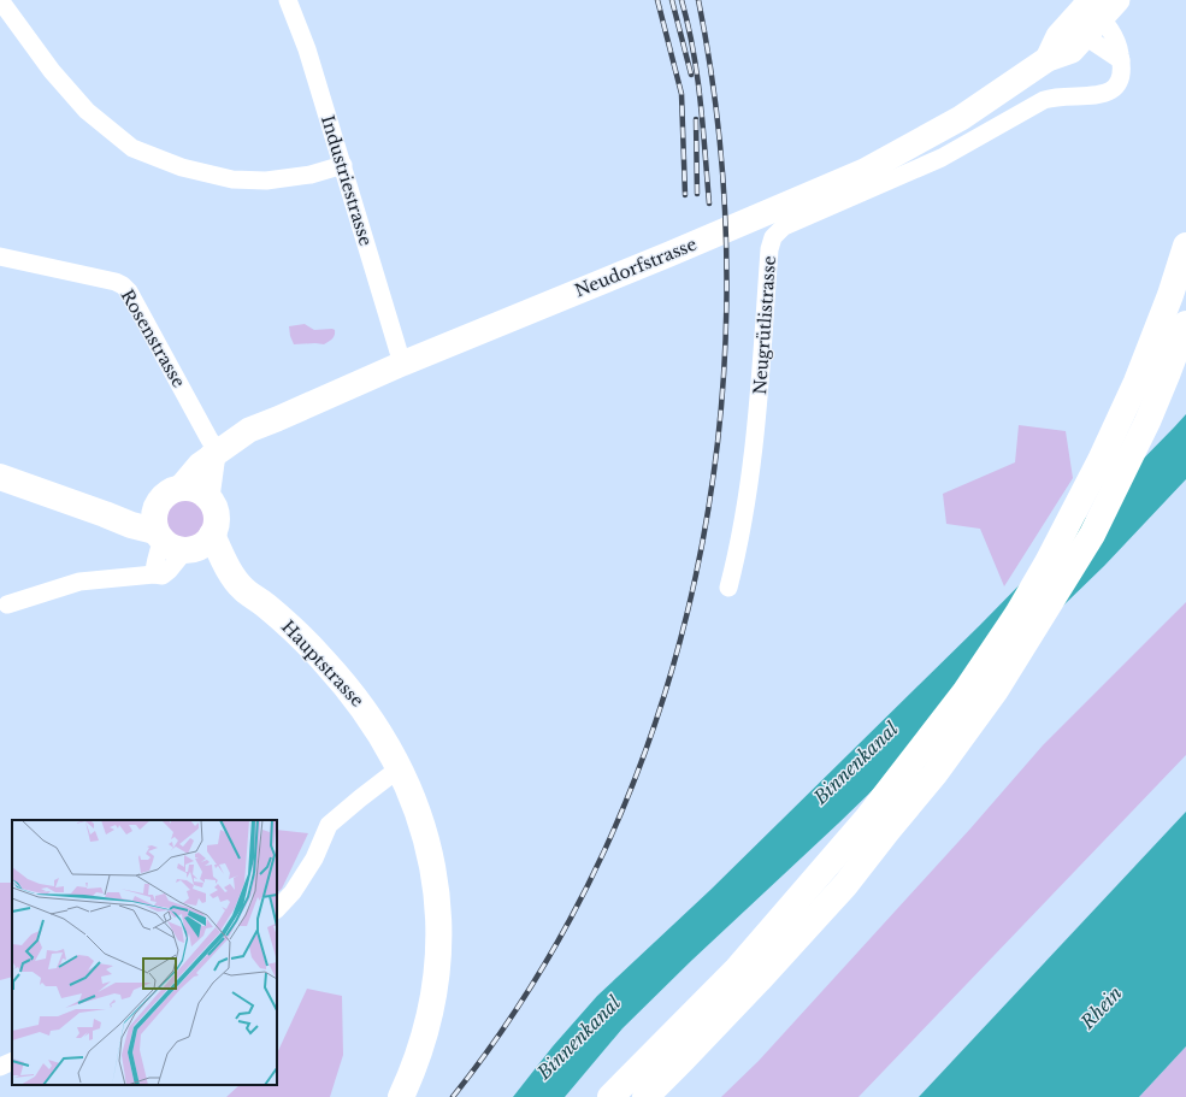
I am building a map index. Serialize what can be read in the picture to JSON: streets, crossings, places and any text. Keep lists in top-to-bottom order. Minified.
{"streets":{"main road":["Neudorfstrasse","Hauptstrasse"],"street":["Industriestrasse","Neugrütlistrasse","Rosenstrasse"]},"crossings":[["Industriestrasse","Neudorfstrasse"],["Neudorfstrasse","Neugrütlistrasse"],["Neudorfstrasse","Rosenstrasse"],["Neudorfstrasse","Hauptstrasse"]],"water":["Binnenkanal","Rhein"]}
